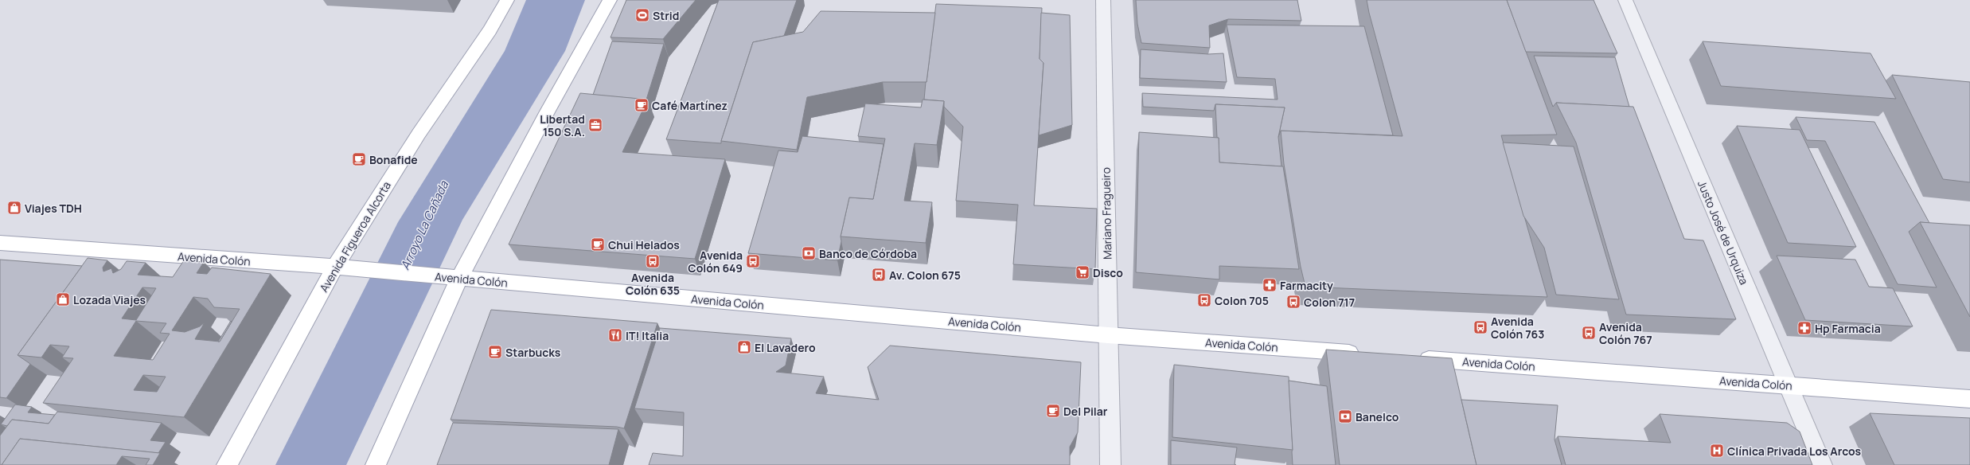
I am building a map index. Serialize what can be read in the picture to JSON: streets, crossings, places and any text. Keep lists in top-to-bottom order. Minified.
{"streets":{"main road":["Avenida Figueroa Alcorta","Avenida Colón"],"street":["Mariano Fragueiro","Justo José de Urquiza"]},"crossings":[["Mariano Fragueiro","Avenida Colón"],["Justo José de Urquiza","Avenida Colón"],["Avenida Figueroa Alcorta","Avenida Colón"]],"water":["Arroyo La Cañada"],"places":{"sports":["Strid"],"cafe":["Café Martínez","Bonafide","Chui Helados","Starbucks","Del Pilar"],"office":["Libertad 150 S.A."],"shop":["Viajes TDH","Lozada Viajes","El Lavadero"],"bank":["Banco de Córdoba","Banelco"],"bus stop":["Avenida Colón 635","Avenida Colón 649","Av. Colon 675","Colon 705","Colon 717","Avenida Colón 763","Avenida Colón 767"],"supermarket":["Disco"],"pharmacy":["Farmacity","Hp Farmacia"],"restaurant":["IT! Italia"],"hospital":["Clínica Privada Los Arcos"]}}
